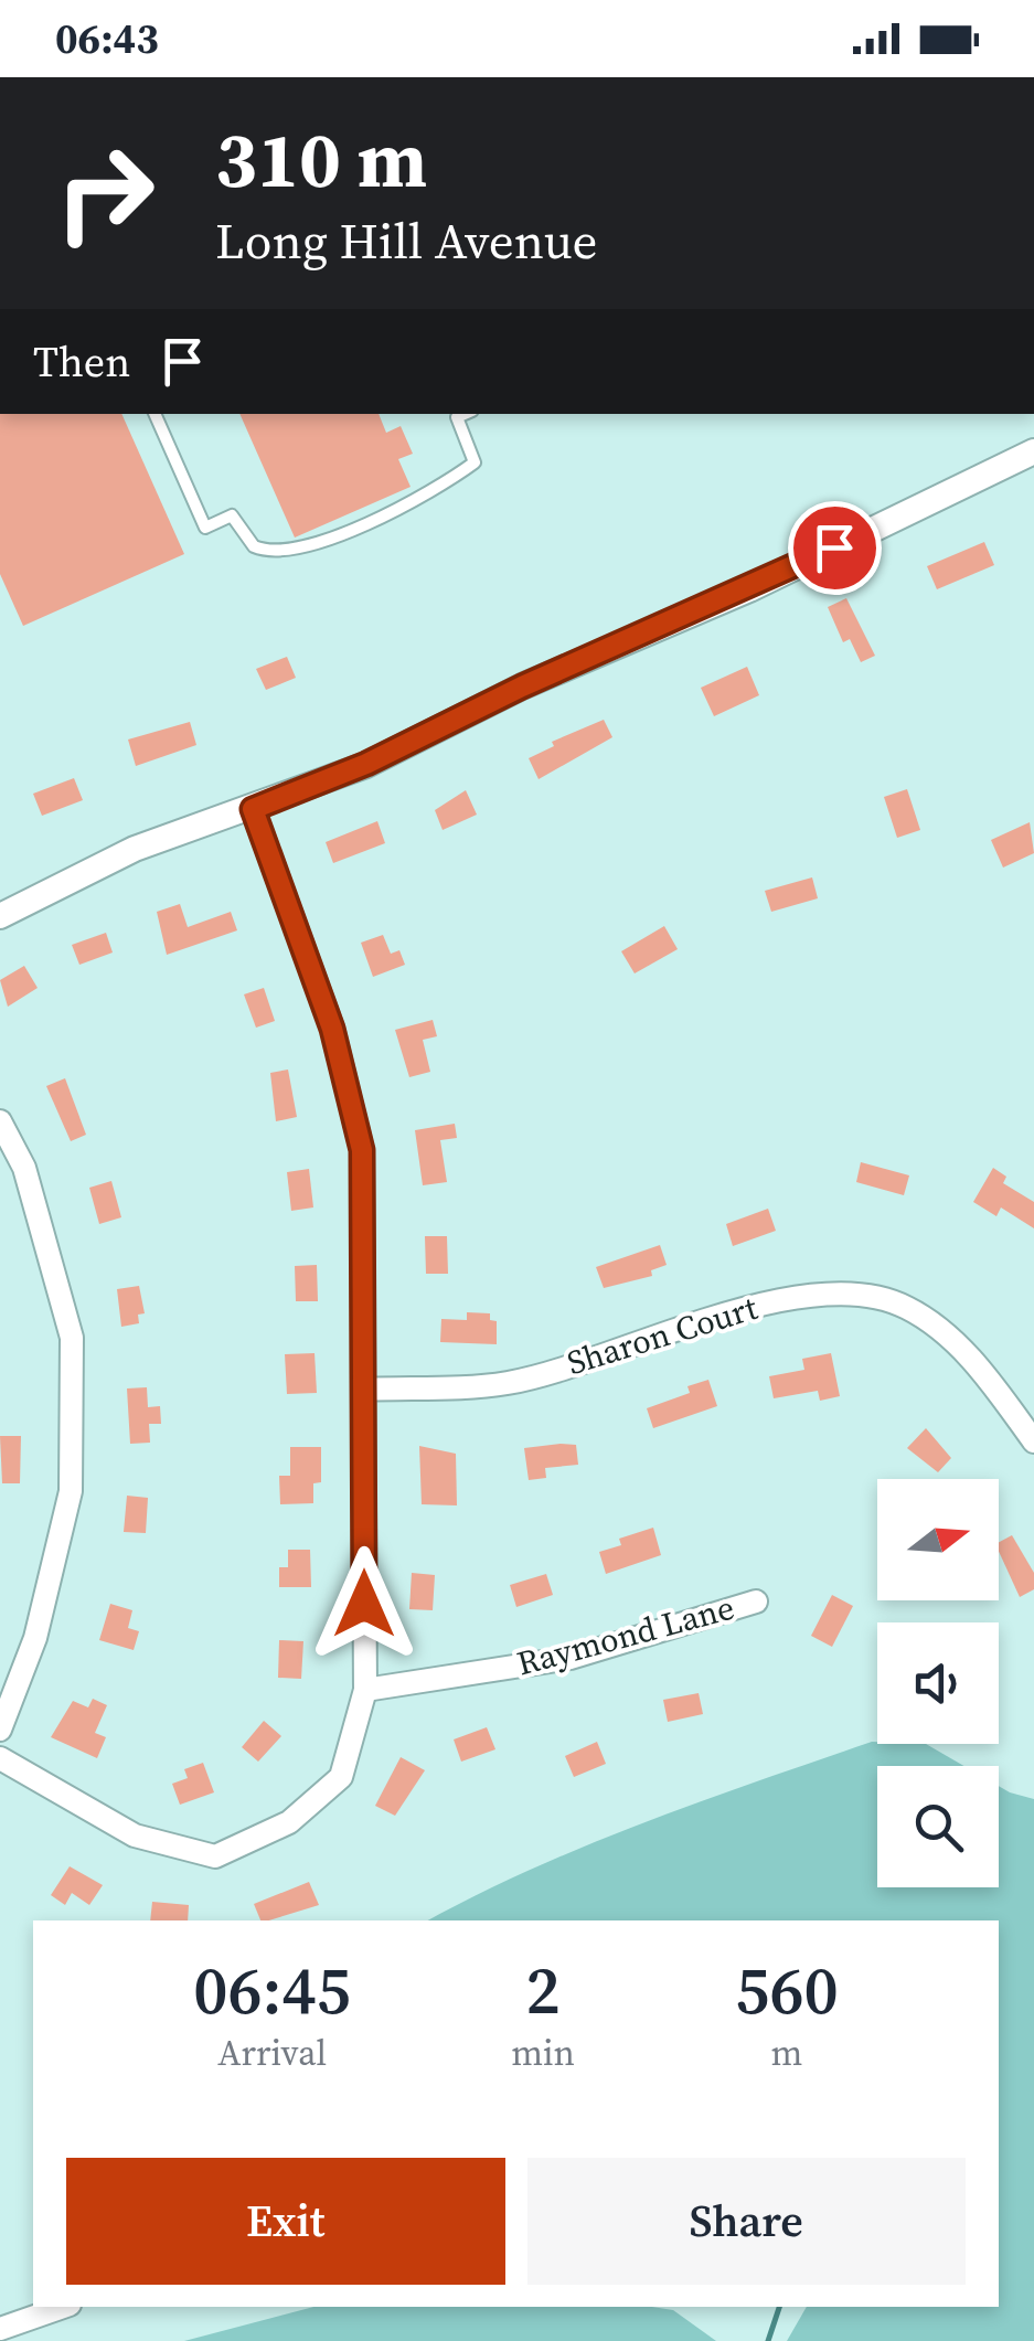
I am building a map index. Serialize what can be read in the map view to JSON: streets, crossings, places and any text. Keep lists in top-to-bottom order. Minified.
{"streets":{"street":["Sharon Court","Raymond Lane"]},"north":"right","page":{"status":"06:43","turn":["310 m","Long Hill Avenue"],"then":"Then","eta":["06:45","Arrival","2","min","560","m"],"buttons":["Exit","Share"]}}
